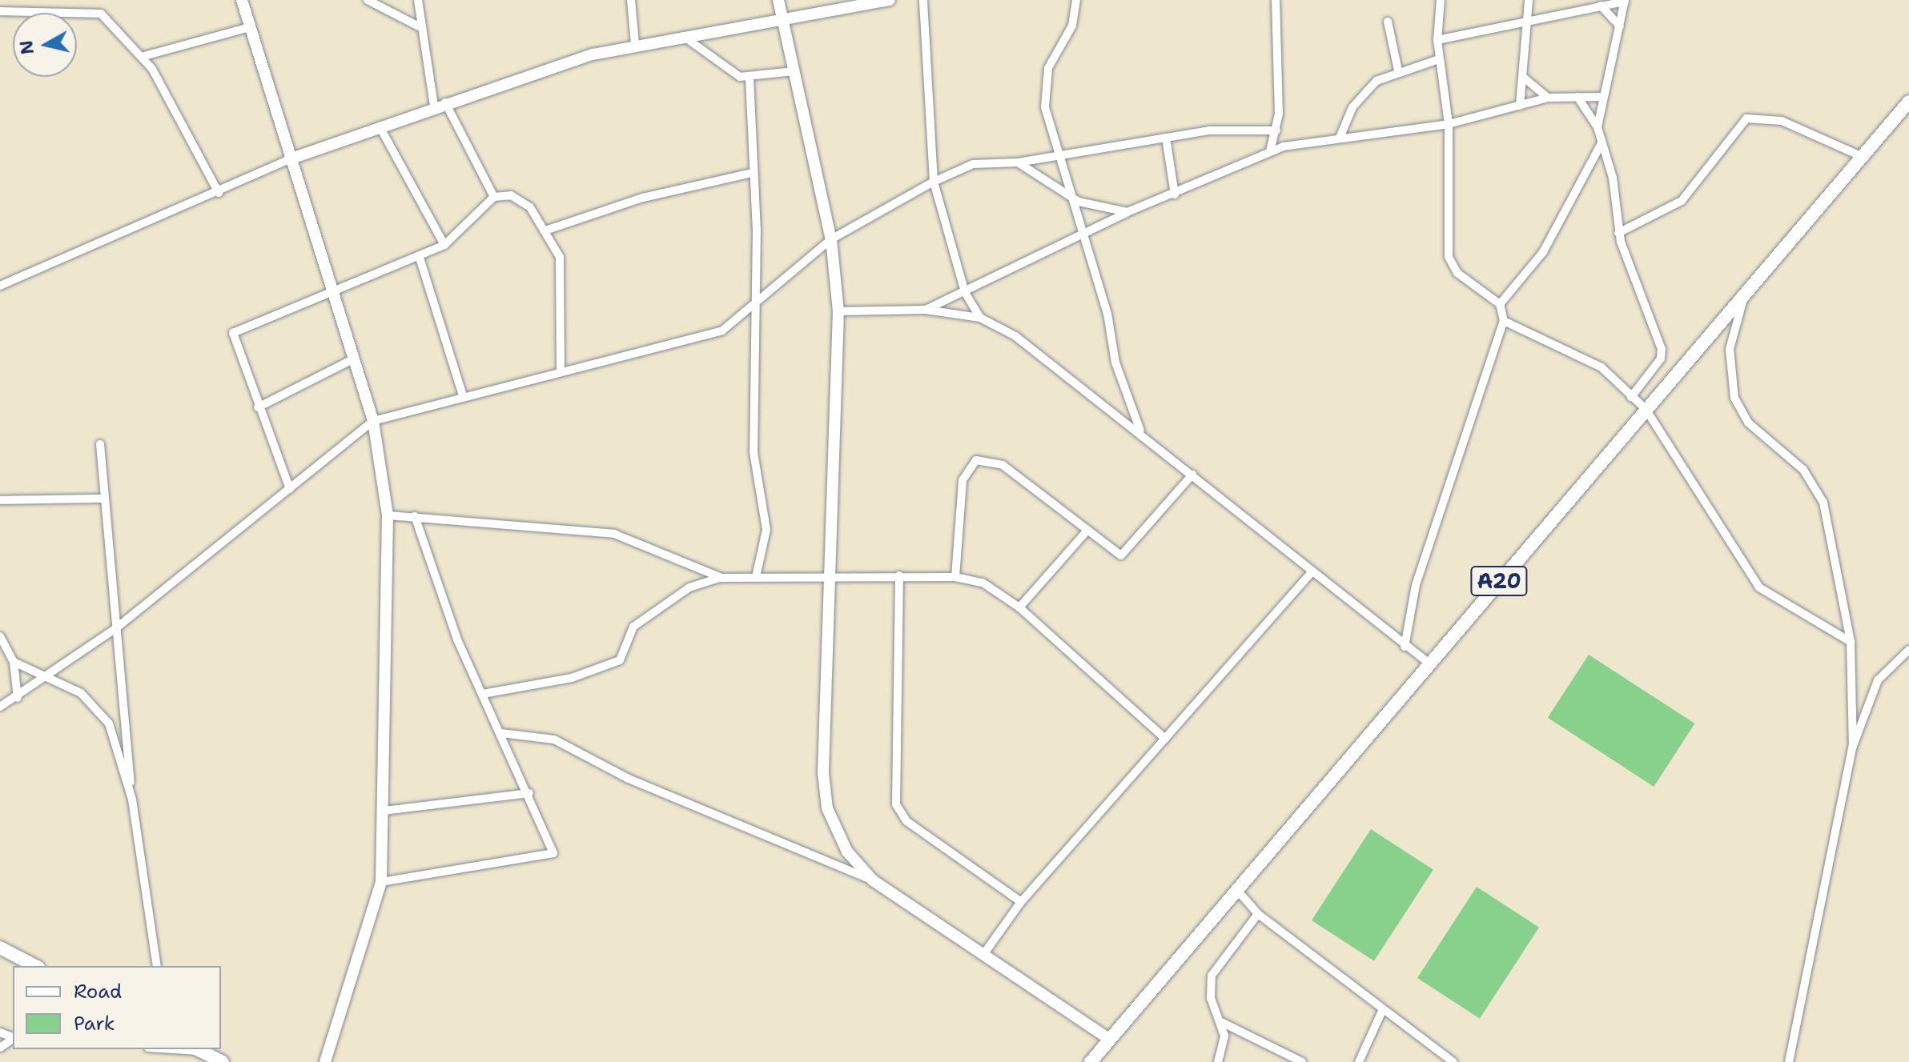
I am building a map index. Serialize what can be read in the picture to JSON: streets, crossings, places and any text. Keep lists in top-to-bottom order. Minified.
{"streets":{"main road":["A20"]},"legend":["Road","Park"],"north":"left"}
